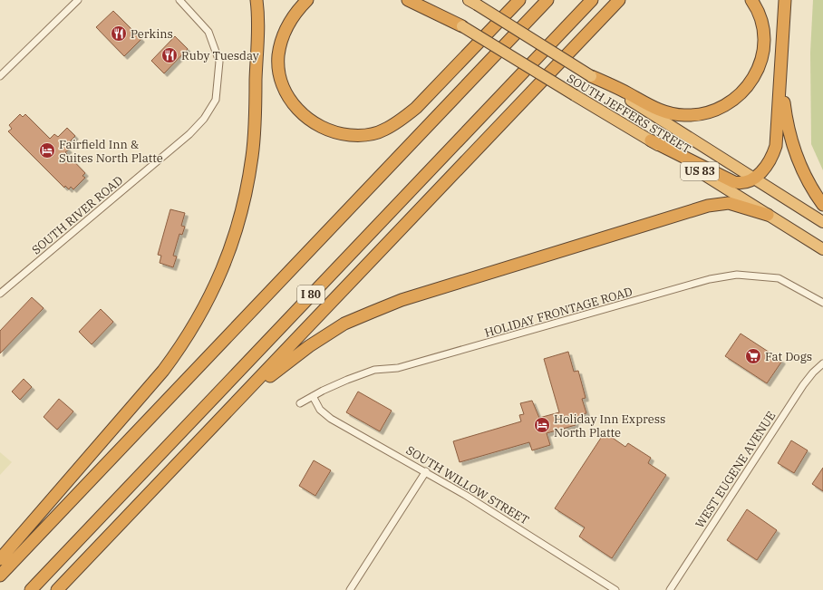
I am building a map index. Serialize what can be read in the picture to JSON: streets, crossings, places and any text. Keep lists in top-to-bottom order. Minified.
{"streets":{"highway":["SOUTH JEFFERS STREET","US 83","I 80"],"street":["SOUTH RIVER ROAD","HOLIDAY FRONTAGE ROAD","WEST EUGENE AVENUE","SOUTH WILLOW STREET"]},"crossings":[["HOLIDAY FRONTAGE ROAD","SOUTH WILLOW STREET"]],"places":{"restaurant":["Perkins","Ruby Tuesday"],"hotel":["Fairfield Inn & Suites North Platte","Holiday Inn Express North Platte"],"supermarket":["Fat Dogs"]}}
